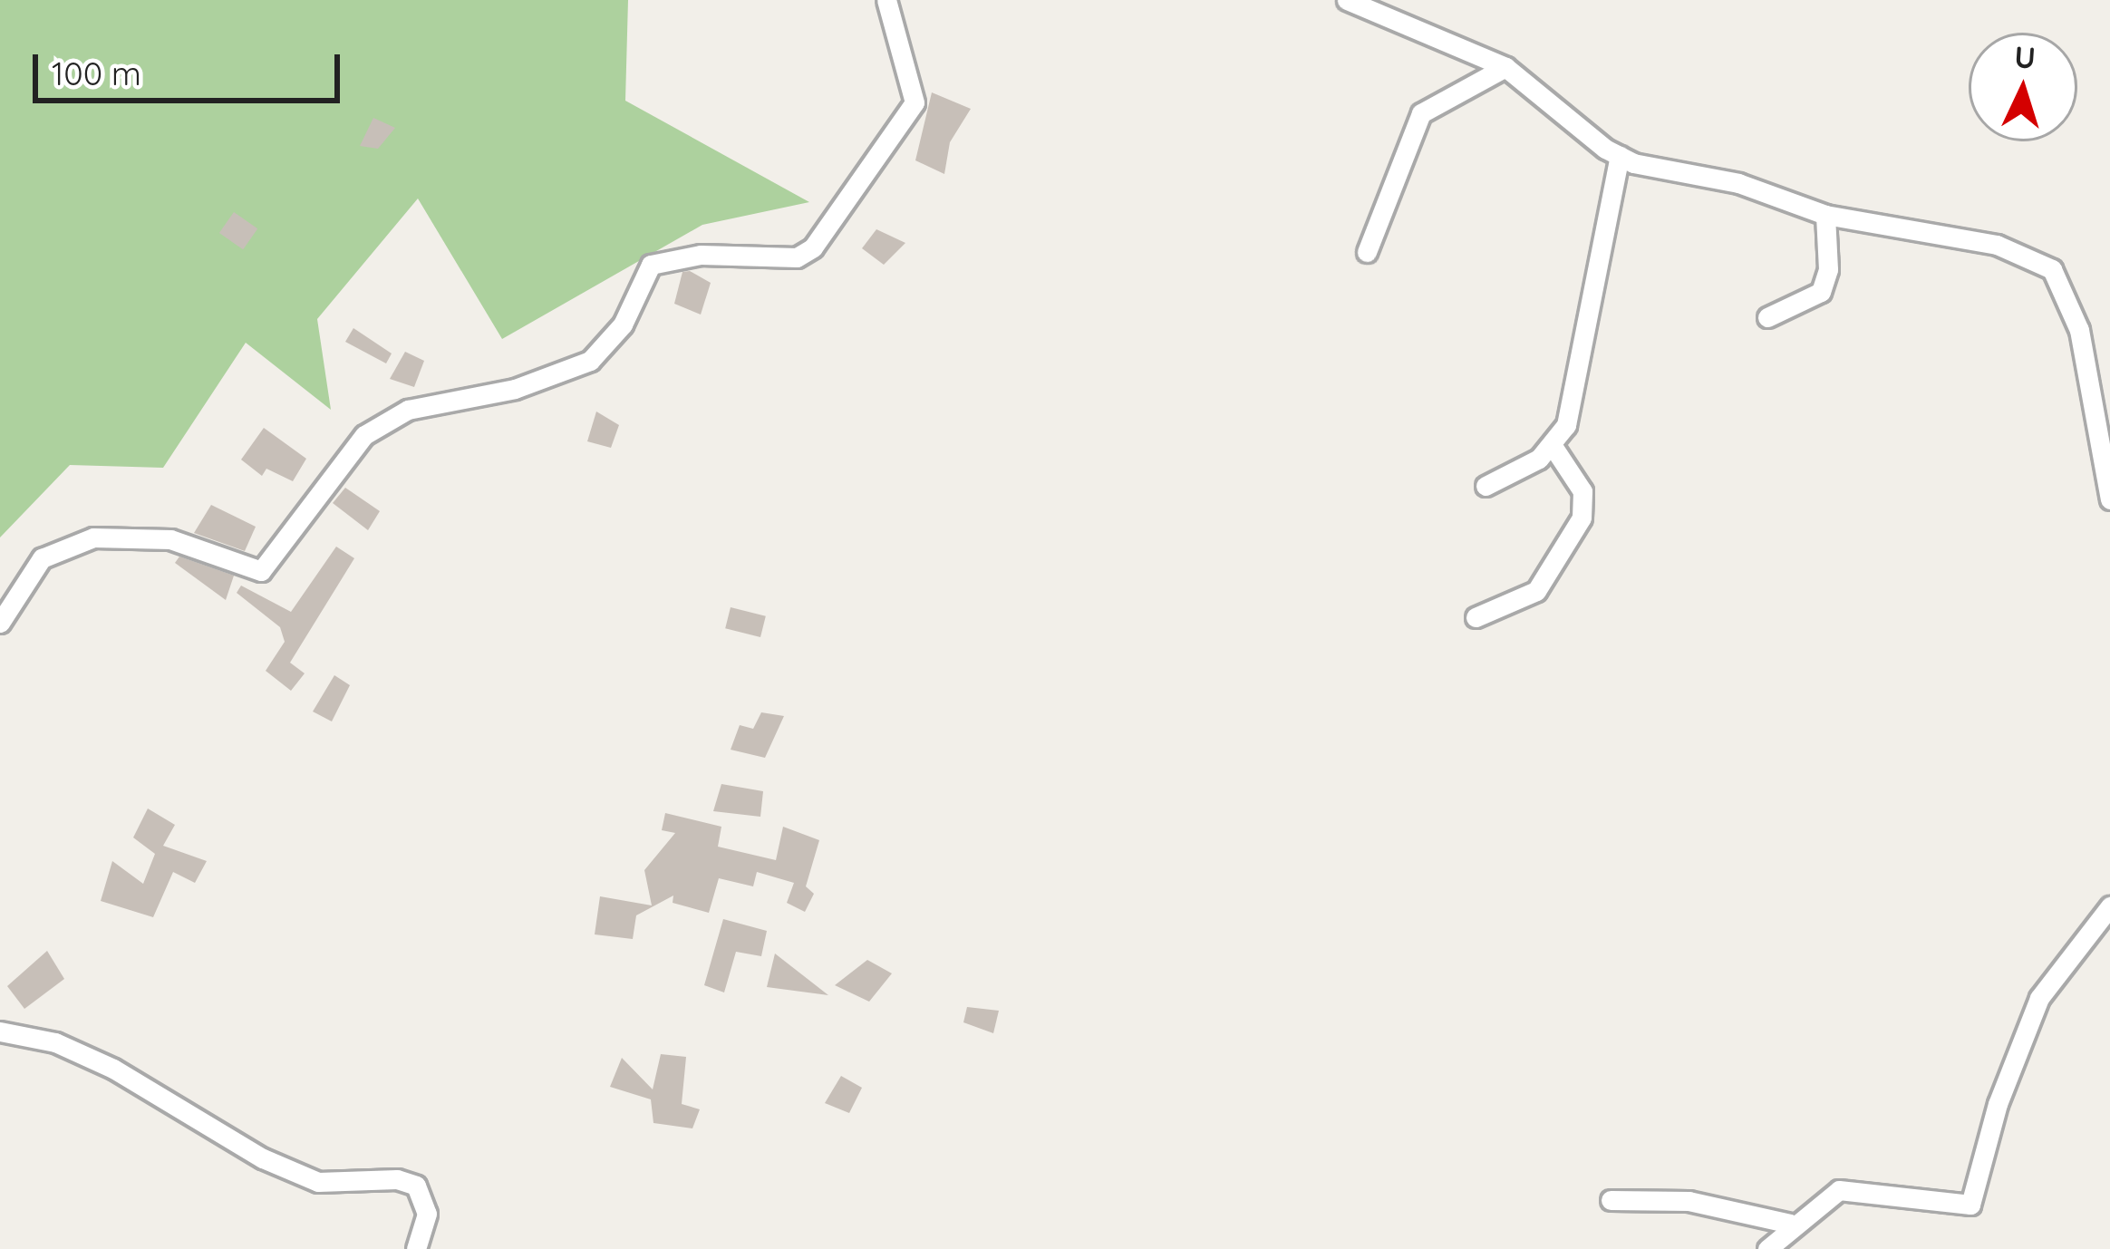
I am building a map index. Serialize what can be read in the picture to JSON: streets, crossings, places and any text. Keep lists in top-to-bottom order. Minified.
{"scale_bar":"100 m","north":"top"}
